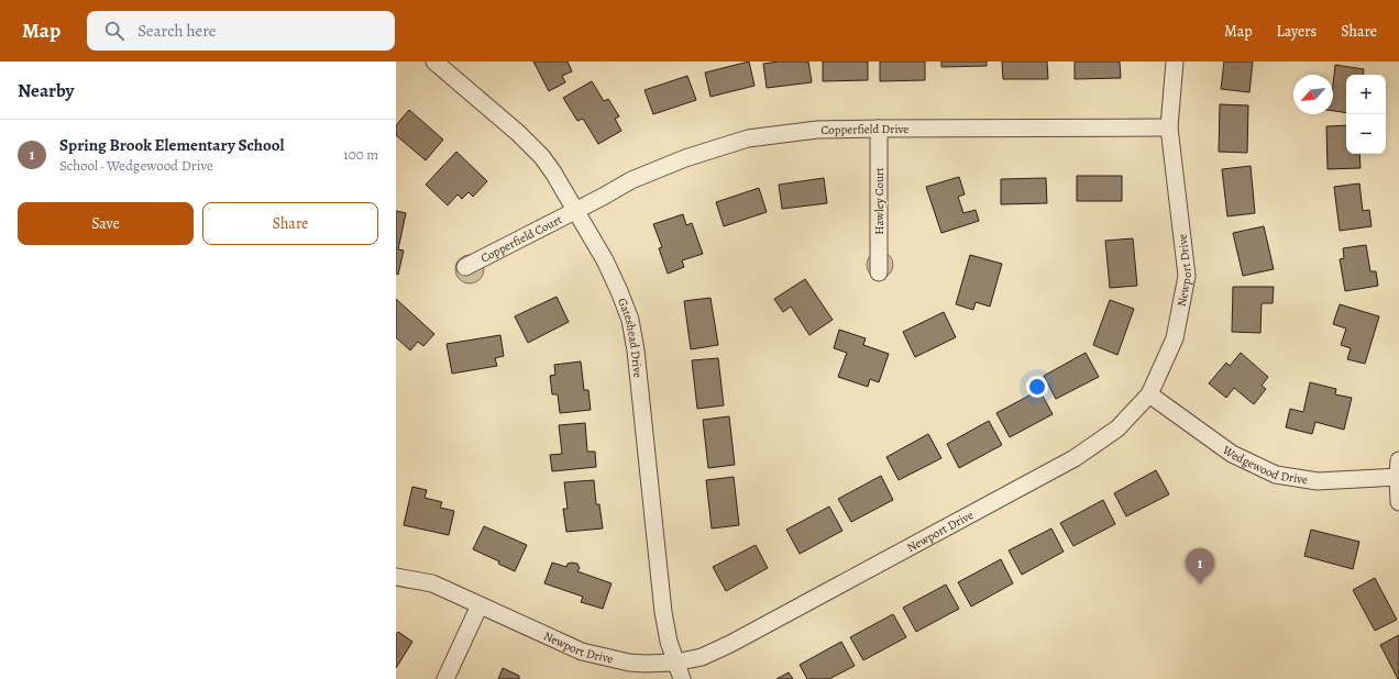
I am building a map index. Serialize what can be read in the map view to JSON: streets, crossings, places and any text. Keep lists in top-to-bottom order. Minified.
{"streets":{"street":["Copperfield Drive","Hawley Court","Copperfield Court","Newport Drive","Gateshead Drive","Wedgewood Drive"]},"crossings":[["Copperfield Drive","Hawley Court"],["Copperfield Drive","Copperfield Court"],["Copperfield Drive","Newport Drive"],["Copperfield Drive","Gateshead Drive"],["Copperfield Court","Gateshead Drive"],["Newport Drive","Gateshead Drive"],["Newport Drive","Wedgewood Drive"]],"north":"bottom left","page":{"header":"Map","search":"Search here","nav":["Map","Layers","Share"],"heading":"Nearby","map_buttons":["+","−"],"list":[{"mark":"1","name":"Spring Brook Elementary School","note":"School · Wedgewood Drive","value":"100 m"}],"buttons":["Save","Share"],"pins":"1"}}
